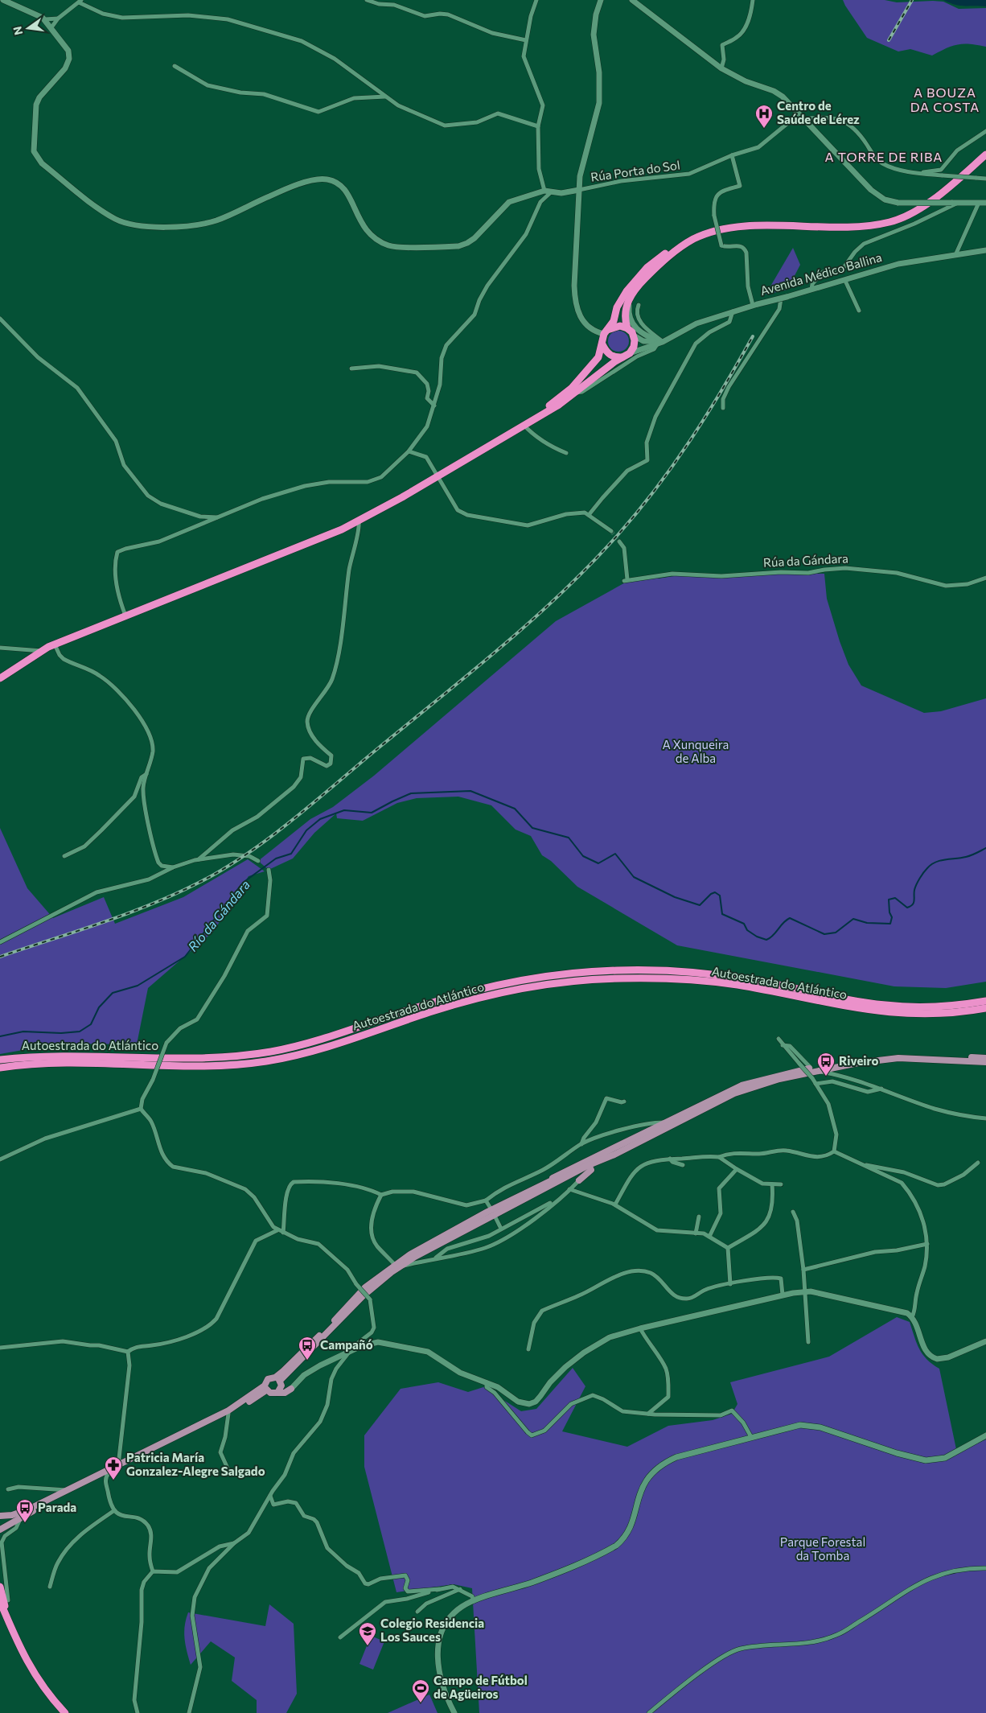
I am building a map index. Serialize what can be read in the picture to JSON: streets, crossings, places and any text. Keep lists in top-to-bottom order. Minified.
{"streets":{"highway":["Autoestrada do Atlántico"],"street":["Rúa Porta do Sol","Avenida Médico Ballina","Rúa da Gándara"]},"districts":["A BOUZA DA COSTA","A TORRE DE RIBA"],"water":["Río da Gándara"],"parks":["A Xunqueira de Alba","Parque Forestal da Tomba"],"places":{"hospital":["Centro de Saúde de Lérez"],"bus stop":["Riveiro","Campañó","Parada"],"pharmacy":["Patricia María Gonzalez-Alegre Salgado"],"school or university":["Colegio Residencia Los Sauces"],"sports":["Campo de Fútbol de Agüeiros"]},"north":"left"}
